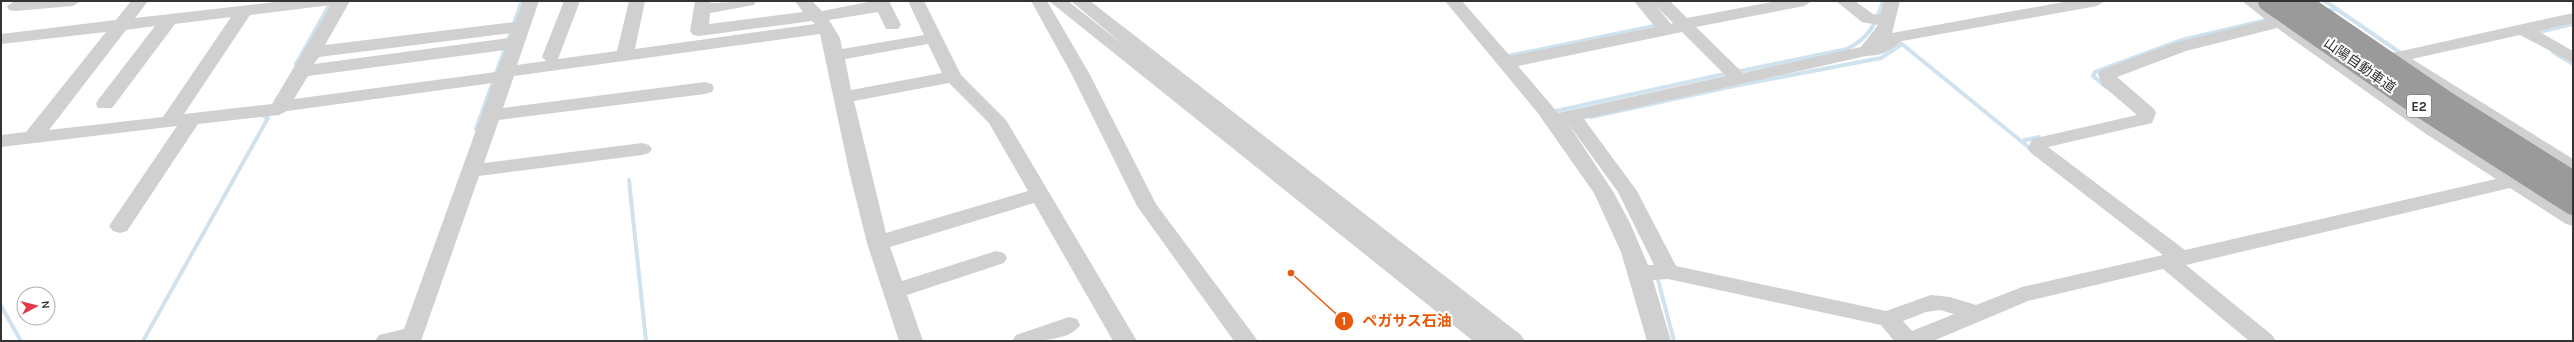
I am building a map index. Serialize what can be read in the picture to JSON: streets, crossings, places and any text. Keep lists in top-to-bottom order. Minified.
{"streets":{"highway":["山陽自動車道","E2"]},"places":["ペガサス石油"],"north":"right"}
